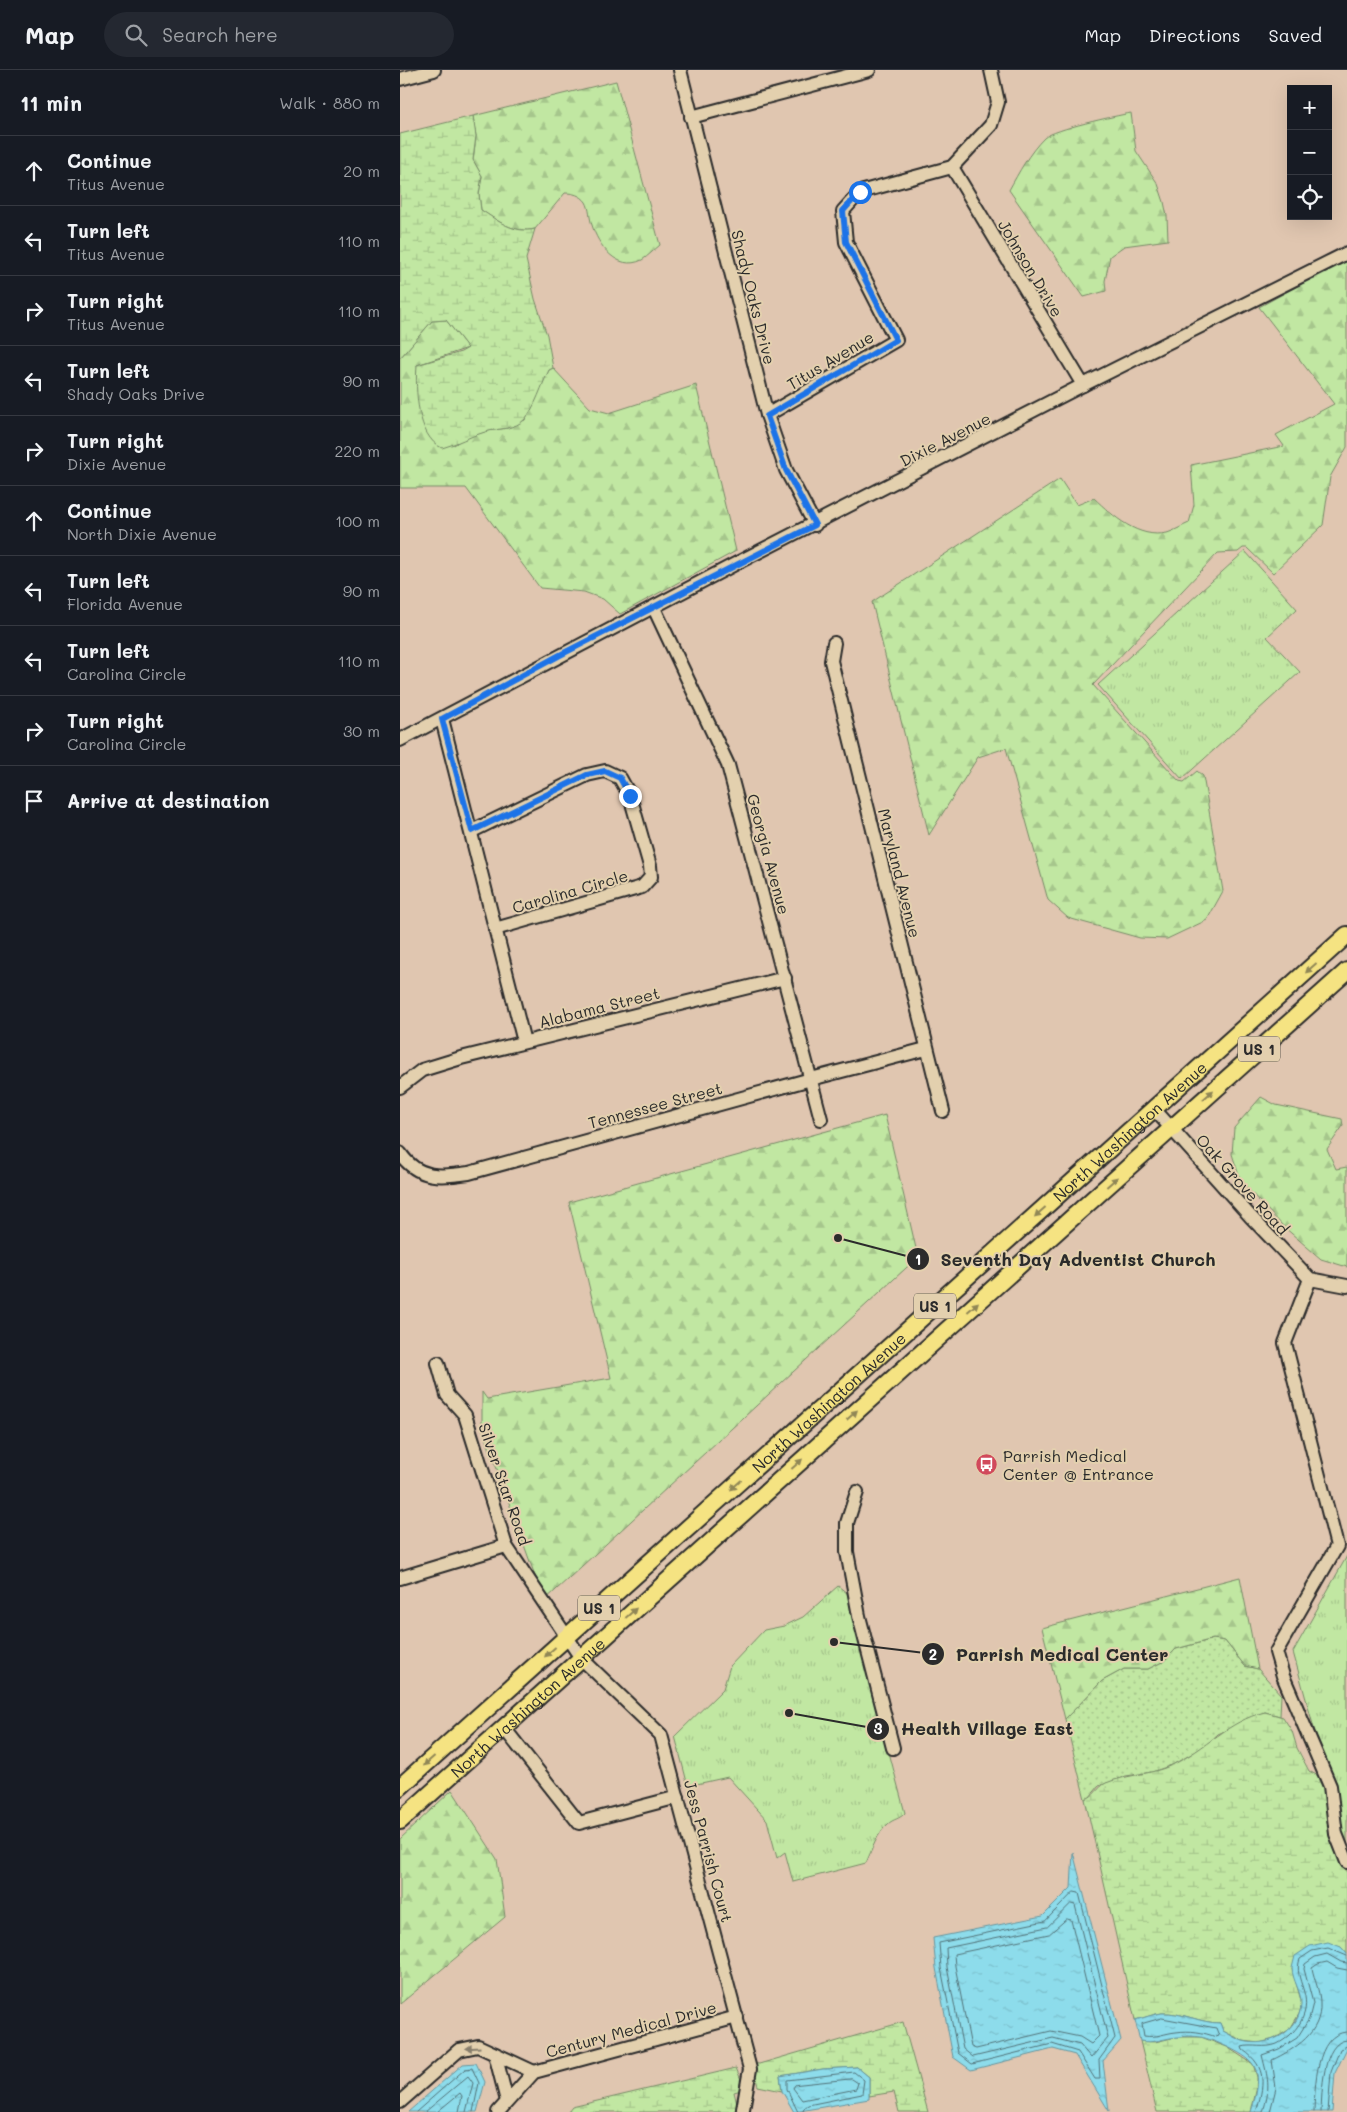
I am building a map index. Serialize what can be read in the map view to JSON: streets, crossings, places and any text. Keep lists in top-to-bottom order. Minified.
{"streets":{"main road":["US 1","North Washington Avenue"],"street":["Johnson Drive","Shady Oaks Drive","Titus Avenue","Dixie Avenue","Georgia Avenue","Maryland Avenue","Carolina Circle","Alabama Street","Tennessee Street","Oak Grove Road","Silver Star Road","Jess Parrish Court","Century Medical Drive"]},"crossings":[["Johnson Drive","Titus Avenue"],["Johnson Drive","Dixie Avenue"],["Shady Oaks Drive","Titus Avenue"],["Shady Oaks Drive","Dixie Avenue"],["Dixie Avenue","Georgia Avenue"],["Georgia Avenue","Alabama Street"],["Georgia Avenue","Tennessee Street"],["Maryland Avenue","Tennessee Street"],["North Washington Avenue","Oak Grove Road"],["North Washington Avenue","Silver Star Road"],["North Washington Avenue","Jess Parrish Court"],["Silver Star Road","Jess Parrish Court"],["Jess Parrish Court","Century Medical Drive"]],"places":{"other":["Seventh Day Adventist Church","Parrish Medical Center","Health Village East"],"bus stop":["Parrish Medical Center @ Entrance"]},"page":{"header":"Map","search":"Search here","nav":["Map","Directions","Saved"],"heading":["11 min","Walk · 880 m"],"map_buttons":["+","−"],"list":[["Continue","Titus Avenue","20 m"],["Turn left","Titus Avenue","110 m"],["Turn right","Titus Avenue","110 m"],["Turn left","Shady Oaks Drive","90 m"],["Turn right","Dixie Avenue","220 m"],["Continue","North Dixie Avenue","100 m"],["Turn left","Florida Avenue","90 m"],["Turn left","Carolina Circle","110 m"],["Turn right","Carolina Circle","30 m"],"Arrive at destination"]}}
